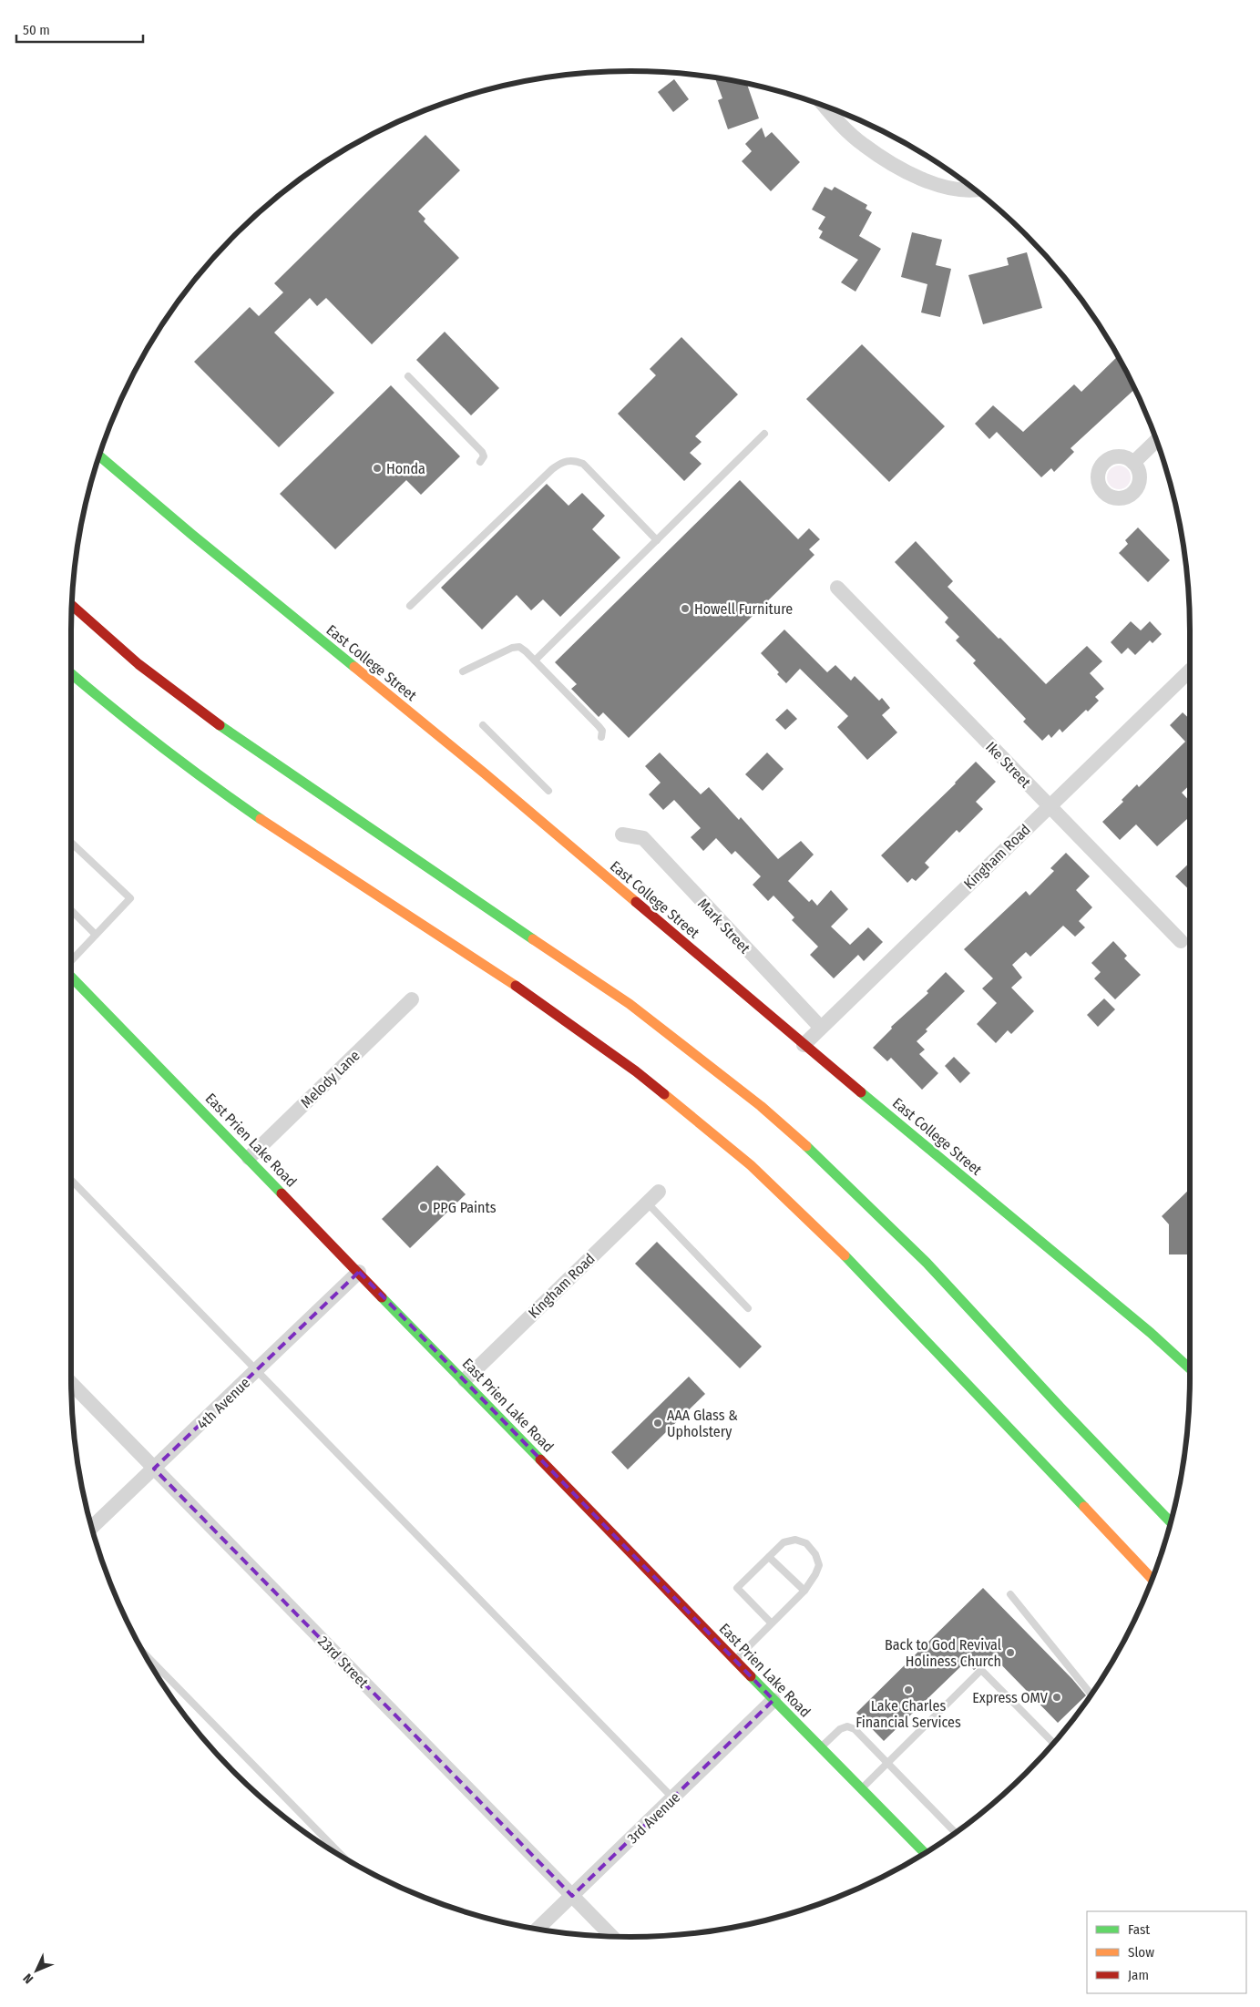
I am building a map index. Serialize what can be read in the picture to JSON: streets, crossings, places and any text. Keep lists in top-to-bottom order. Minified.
{"streets":{"main road":["East College Street","East Prien Lake Road"],"street":["Ike Street","Kingham Road","Mark Street","Melody Lane","4th Avenue","23rd Street","3rd Avenue"]},"crossings":[["East College Street","Kingham Road"],["Ike Street","Kingham Road"],["Kingham Road","Mark Street"],["Kingham Road","East Prien Lake Road"],["Melody Lane","East Prien Lake Road"],["East Prien Lake Road","4th Avenue"],["East Prien Lake Road","3rd Avenue"],["4th Avenue","23rd Street"],["23rd Street","3rd Avenue"]],"places":["Honda","Howell Furniture","PPG Paints","AAA Glass & Upholstery","Back to God Revival Holiness Church","Lake Charles Financial Services","Express OMV"],"legend":["Fast","Slow","Jam"],"scale_bar":"50 m","north":"bottom left"}
